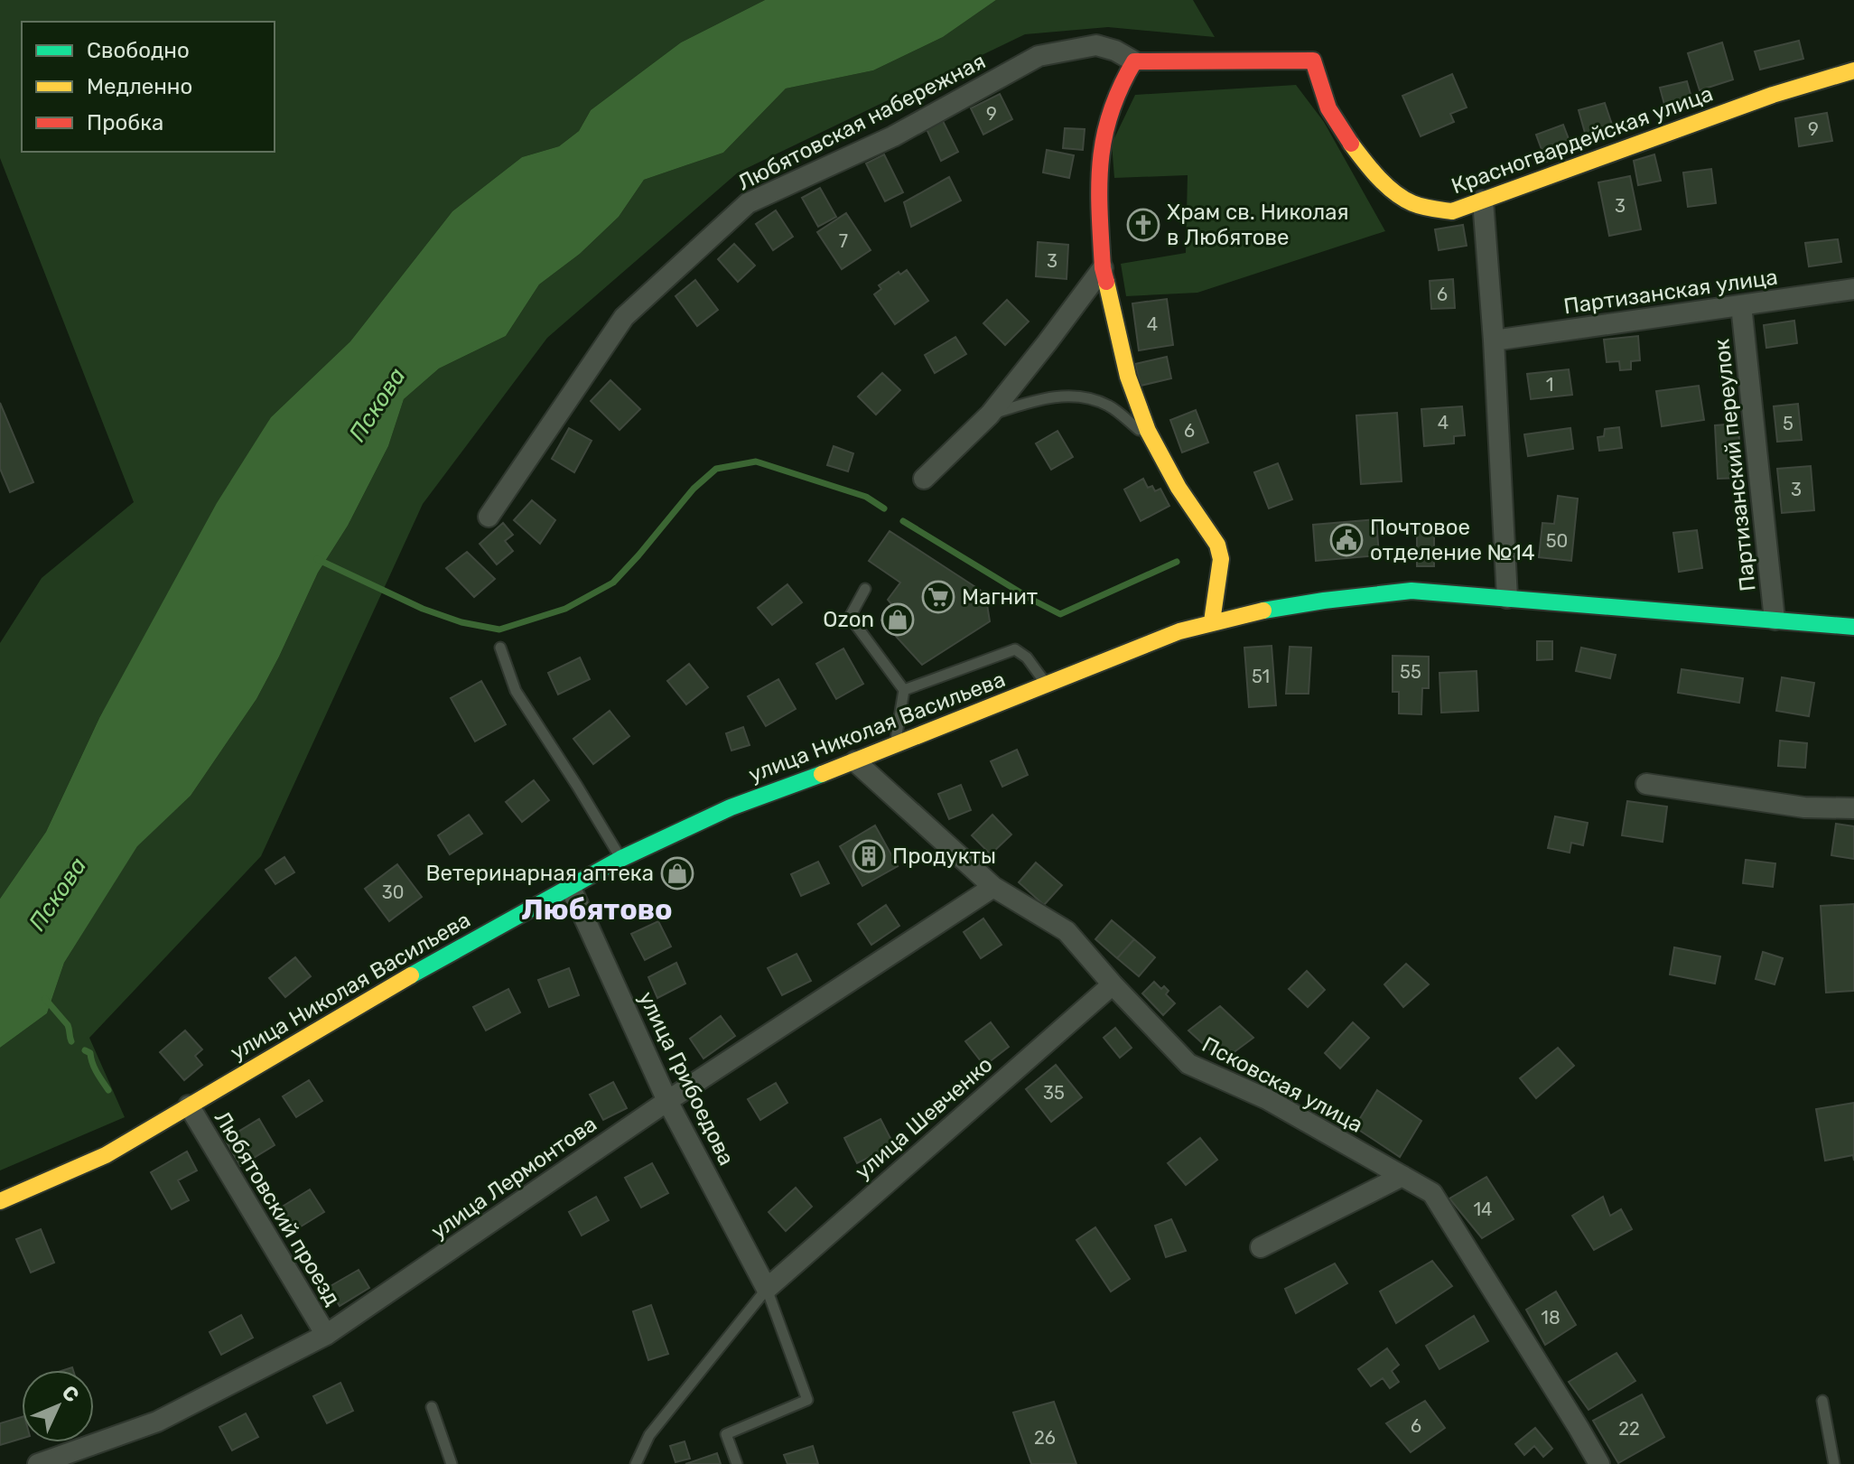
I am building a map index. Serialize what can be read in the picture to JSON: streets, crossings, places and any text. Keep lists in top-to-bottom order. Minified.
{"streets":{"main road":["Красногвардейская улица","улица Николая Васильева"],"street":["Любятовская набережная","Партизанская улица","Партизанский переулок","улица Грибоедова","Псковская улица","улица Шевченко","улица Лермонтова","Любятовский проезд"]},"crossings":[["Любятовская набережная","Красногвардейская улица"],["Партизанская улица","Партизанский переулок"],["Партизанский переулок","улица Николая Васильева"],["улица Николая Васильева","улица Грибоедова"],["улица Николая Васильева","Псковская улица"],["улица Николая Васильева","Любятовский проезд"],["улица Грибоедова","улица Шевченко"],["улица Грибоедова","улица Лермонтова"],["Псковская улица","улица Шевченко"],["Псковская улица","улица Лермонтова"],["улица Лермонтова","Любятовский проезд"]],"districts":["Любятово"],"water":["Пскова"],"places":{"church":["Храм св. Николая в Любятове"],"public building":["Почтовое отделение №14"],"supermarket":["Магнит"],"shop":["Ozon","Ветеринарная аптека"],"building":["Продукты"]},"house_numbers":["9","9","3","7","3","6","4","1","4","5","6","3","50","55","51","30","35","14","18","6","22","26"],"legend":["Свободно","Медленно","Пробка"],"north":"top right"}
